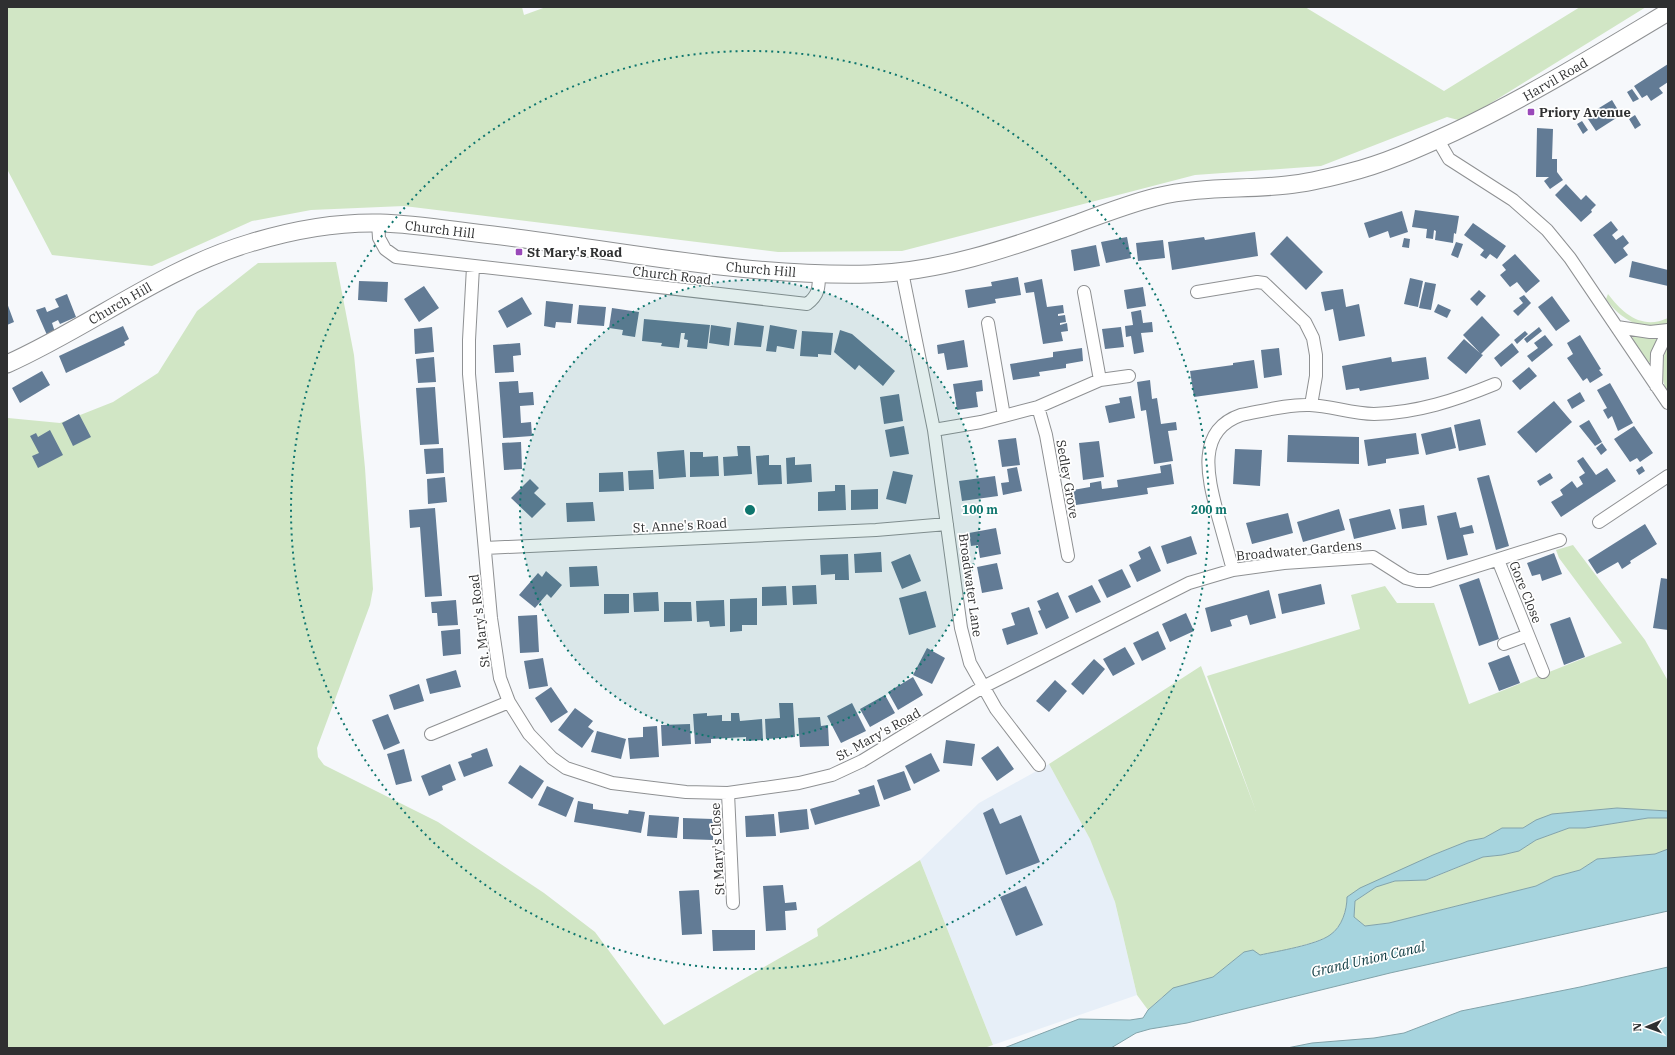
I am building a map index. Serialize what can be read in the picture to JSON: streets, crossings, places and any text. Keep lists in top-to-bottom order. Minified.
{"streets":{"street":["Harvil Road","Church Hill","Church Road","Sedley Grove","St. Anne's Road","Broadwater Gardens","Broadwater Lane","Gore Close","St. Mary's Road","St Mary's Close"]},"crossings":[["Harvil Road","Church Hill"],["Harvil Road","Broadwater Lane"],["Church Hill","Church Road"],["Church Hill","Broadwater Lane"],["Church Road","St. Mary's Road"],["St. Anne's Road","Broadwater Lane"],["St. Anne's Road","St. Mary's Road"],["Broadwater Gardens","Broadwater Lane"],["Broadwater Gardens","Gore Close"],["Broadwater Gardens","St. Mary's Road"],["Broadwater Lane","St. Mary's Road"],["St. Mary's Road","St Mary's Close"]],"water":["Grand Union Canal"],"places":{"transit":["Priory Avenue","St Mary's Road"]},"north":"left","rings":["100 m","200 m"]}
